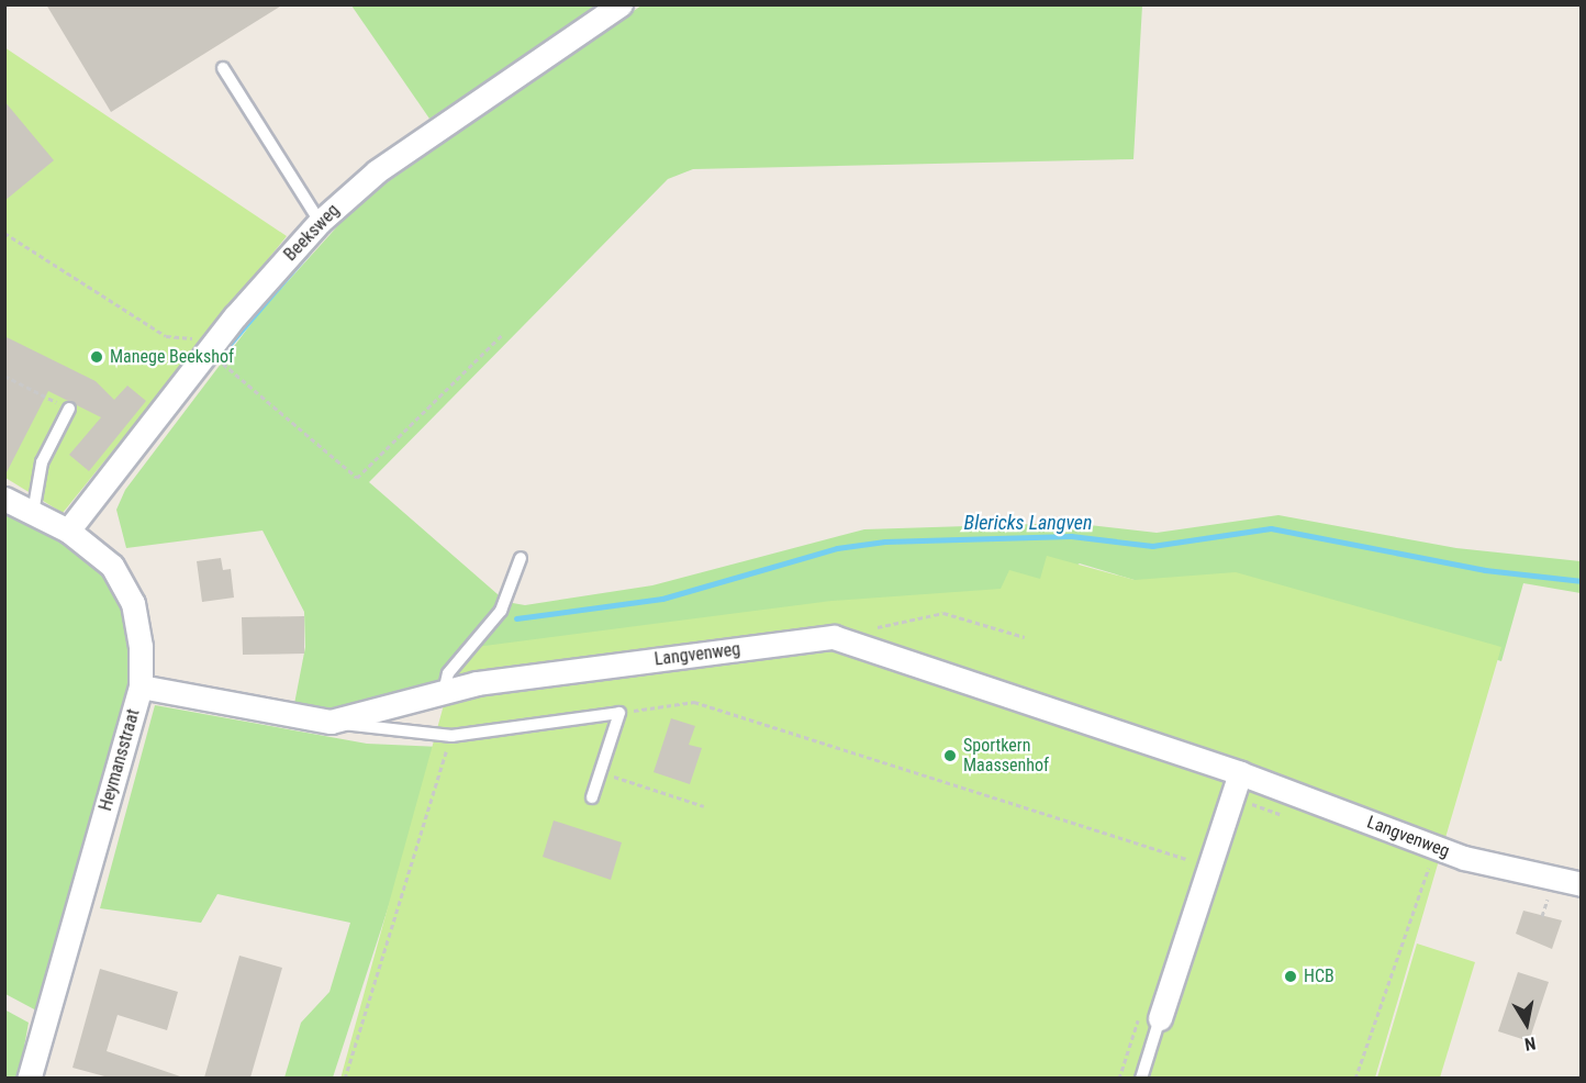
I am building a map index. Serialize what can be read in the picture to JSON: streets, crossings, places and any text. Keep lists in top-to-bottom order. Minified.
{"streets":{"street":["Beeksweg","Langvenweg","Heymansstraat"]},"crossings":[["Beeksweg","Heymansstraat"],["Langvenweg","Heymansstraat"]],"water":["Blericks Langven"],"places":["Manege Beekshof","Sportkern Maassenhof","HCB"],"north":"bottom"}
